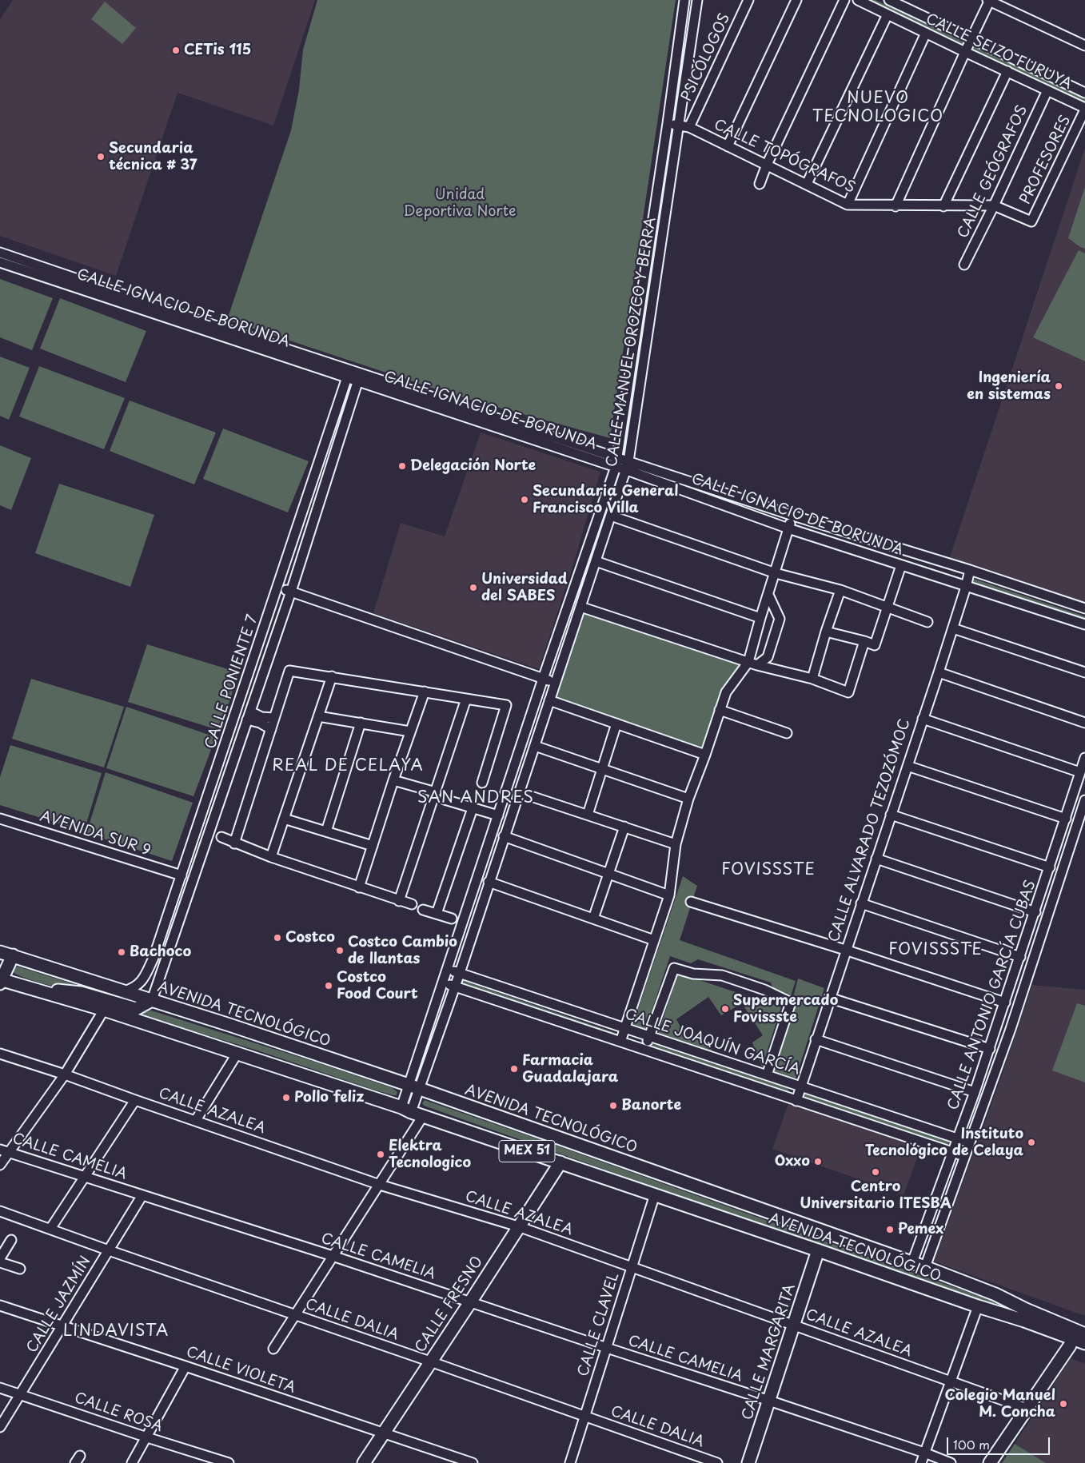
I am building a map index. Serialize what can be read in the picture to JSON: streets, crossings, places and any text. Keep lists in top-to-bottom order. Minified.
{"streets":{"main road":["AVENIDA TECNOLÓGICO","MEX 51","CALLE FRESNO","CALLE MARGARITA"],"street":["CALLE SEIZO FURUYA","PSICÓLOGOS","CALLE TOPÓGRAFOS","PROFESORES","CALLE GEÓGRAFOS","CALLE IGNACIO DE BORUNDA","CALLE MANUEL OROZCO Y BERRA","CALLE PONIENTE 7","CALLE ALVARADO TEZOZÓMOC","AVENIDA SUR 9","CALLE ANTONIO GARCÍA CUBAS","CALLE JOAQUÍN GARCÍA","CALLE AZALEA","CALLE CAMELIA","CALLE JAZMÍN","CALLE DALIA","CALLE CLAVEL","CALLE VIOLETA","CALLE ROSA"]},"crossings":[["CALLE SEIZO FURUYA","PROFESORES"],["CALLE SEIZO FURUYA","CALLE GEÓGRAFOS"],["PSICÓLOGOS","CALLE TOPÓGRAFOS"],["CALLE TOPÓGRAFOS","PROFESORES"],["CALLE TOPÓGRAFOS","CALLE GEÓGRAFOS"],["CALLE TOPÓGRAFOS","CALLE MANUEL OROZCO Y BERRA"],["CALLE IGNACIO DE BORUNDA","CALLE MANUEL OROZCO Y BERRA"],["CALLE IGNACIO DE BORUNDA","CALLE PONIENTE 7"],["CALLE IGNACIO DE BORUNDA","CALLE ALVARADO TEZOZÓMOC"],["CALLE MANUEL OROZCO Y BERRA","AVENIDA TECNOLÓGICO"],["CALLE MANUEL OROZCO Y BERRA","CALLE JOAQUÍN GARCÍA"],["CALLE PONIENTE 7","AVENIDA SUR 9"],["CALLE PONIENTE 7","AVENIDA TECNOLÓGICO"],["CALLE ALVARADO TEZOZÓMOC","CALLE JOAQUÍN GARCÍA"],["CALLE ANTONIO GARCÍA CUBAS","AVENIDA TECNOLÓGICO"],["CALLE ANTONIO GARCÍA CUBAS","CALLE JOAQUÍN GARCÍA"],["AVENIDA TECNOLÓGICO","CALLE FRESNO"],["AVENIDA TECNOLÓGICO","CALLE CLAVEL"],["AVENIDA TECNOLÓGICO","CALLE MARGARITA"],["CALLE AZALEA","CALLE FRESNO"],["CALLE AZALEA","CALLE CLAVEL"],["CALLE AZALEA","CALLE MARGARITA"],["CALLE CAMELIA","CALLE JAZMÍN"],["CALLE CAMELIA","CALLE FRESNO"],["CALLE CAMELIA","CALLE CLAVEL"],["CALLE CAMELIA","CALLE MARGARITA"],["CALLE JAZMÍN","CALLE DALIA"],["CALLE JAZMÍN","CALLE VIOLETA"],["CALLE JAZMÍN","CALLE ROSA"],["CALLE FRESNO","CALLE DALIA"],["CALLE FRESNO","CALLE VIOLETA"],["CALLE DALIA","CALLE CLAVEL"]],"districts":["NUEVO TECNOLOGICO","REAL DE CELAYA","SAN ANDRES","FOVISSSTE","FOVISSSTE","LINDAVISTA"],"parks":["Unidad Deportiva Norte"],"places":["CETis 115","Secundaria técnica # 37","Ingeniería en sistemas","Delegación Norte","Secundaria General Francisco Villa","Universidad del SABES","Costco","Costco Cambio de llantas","Bachoco","Costco Food Court","Supermercado Fovissste","Farmacia Guadalajara","Pollo feliz","Banorte","Instituto Tecnológico de Celaya","Elektra Tecnologico","Oxxo","Centro Universitario ITESBA","Pemex","Colegio Manuel M. Concha"],"scale_bar":"100 m"}
